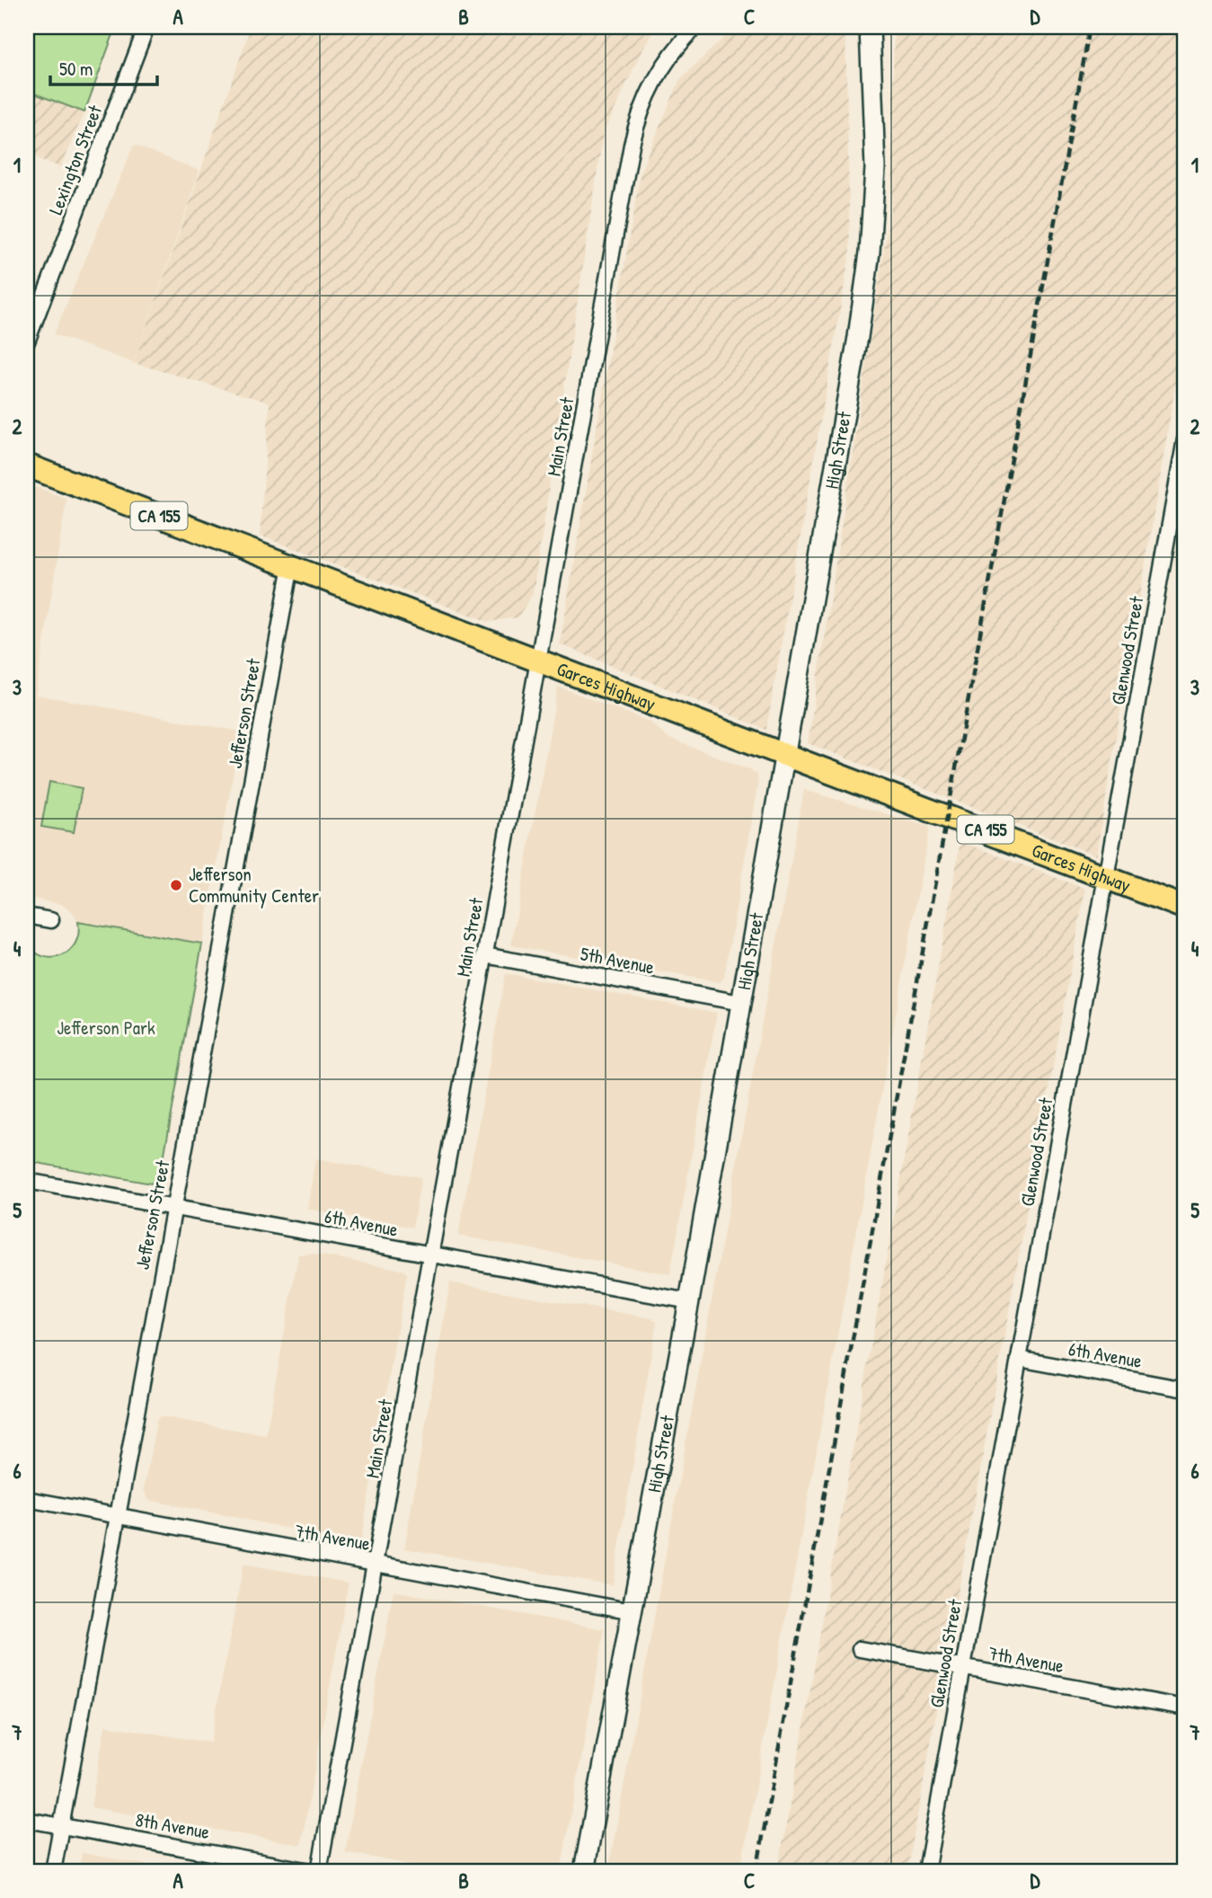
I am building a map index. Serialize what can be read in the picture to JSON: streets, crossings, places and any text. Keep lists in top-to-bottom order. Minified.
{"streets":{"main road":["High Street","CA 155","Garces Highway"],"street":["Lexington Street","Main Street","Glenwood Street","Jefferson Street","5th Avenue","6th Avenue","7th Avenue","8th Avenue"]},"crossings":[["Main Street","Garces Highway"],["Main Street","5th Avenue"],["Main Street","6th Avenue"],["Main Street","7th Avenue"],["High Street","Garces Highway"],["High Street","5th Avenue"],["High Street","6th Avenue"],["High Street","7th Avenue"],["Glenwood Street","Garces Highway"],["Glenwood Street","6th Avenue"],["Glenwood Street","7th Avenue"],["Garces Highway","Jefferson Street"],["Jefferson Street","6th Avenue"],["Jefferson Street","7th Avenue"],["Jefferson Street","8th Avenue"]],"parks":["Jefferson Park"],"places":["Jefferson Community Center"],"scale_bar":"50 m","grid":{"columns":["A","B","C","D"],"rows":["1","2","3","4","5","6","7"]}}
